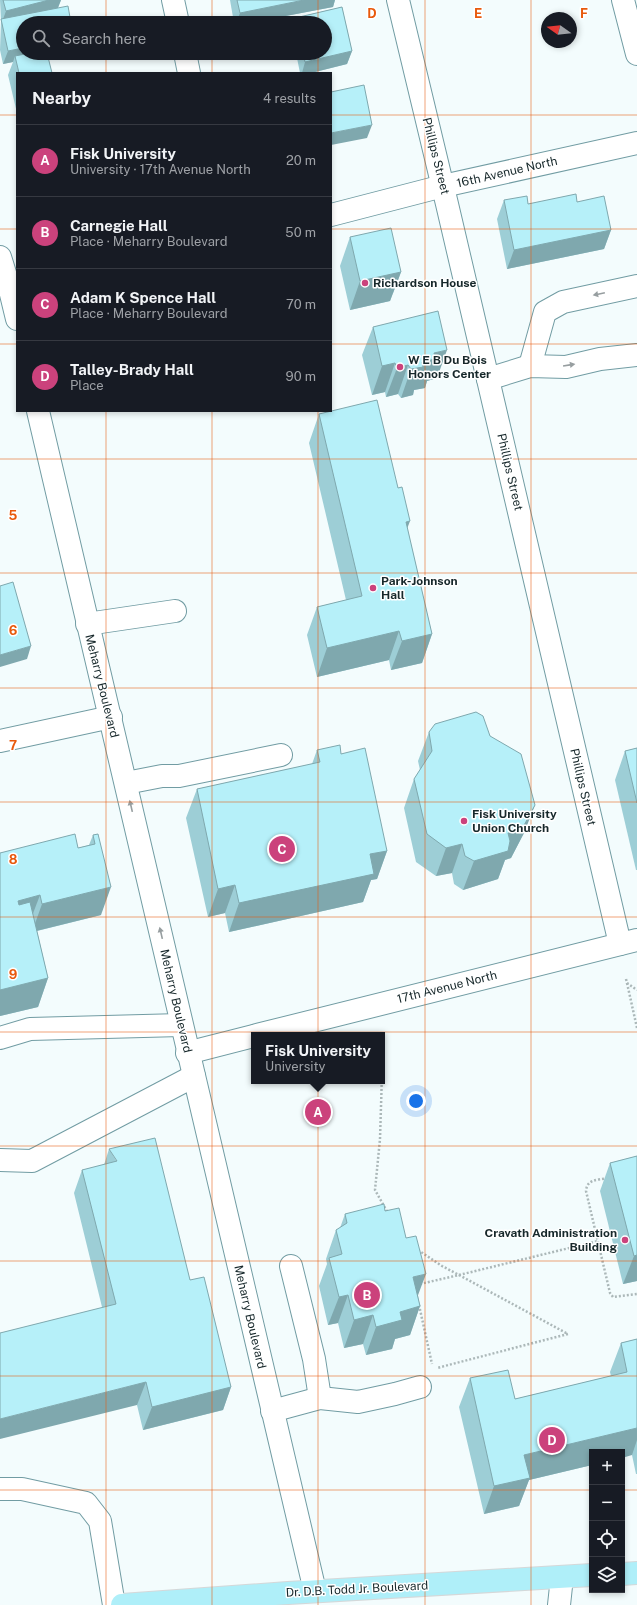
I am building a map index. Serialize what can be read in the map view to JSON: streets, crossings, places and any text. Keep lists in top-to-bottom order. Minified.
{"streets":{"main road":["Dr. D.B. Todd Jr. Boulevard"],"street":["Phillips Street","16th Avenue North","Meharry Boulevard","17th Avenue North"]},"crossings":[["Phillips Street","16th Avenue North"],["Phillips Street","17th Avenue North"],["Meharry Boulevard","Dr. D.B. Todd Jr. Boulevard"]],"places":["Richardson House","W E B Du Bois Honors Center","Park-Johnson Hall","Fisk University Union Church","Cravath Administration Building"],"north":"left","page":{"search":"Search here","heading":["Nearby","4 results"],"list":[{"mark":"A","name":"Fisk University","note":"University · 17th Avenue North","value":"20 m"},{"mark":"B","name":"Carnegie Hall","note":"Place · Meharry Boulevard","value":"50 m"},{"mark":"C","name":"Adam K Spence Hall","note":"Place · Meharry Boulevard","value":"70 m"},{"mark":"D","name":"Talley-Brady Hall","note":"Place","value":"90 m"}],"pins":["C","A","B","D"],"popup":["Fisk University","University"],"map_buttons":["+","−"]},"grid":{"columns":["D","E","F"],"rows":["5","6","7","8","9"]}}
